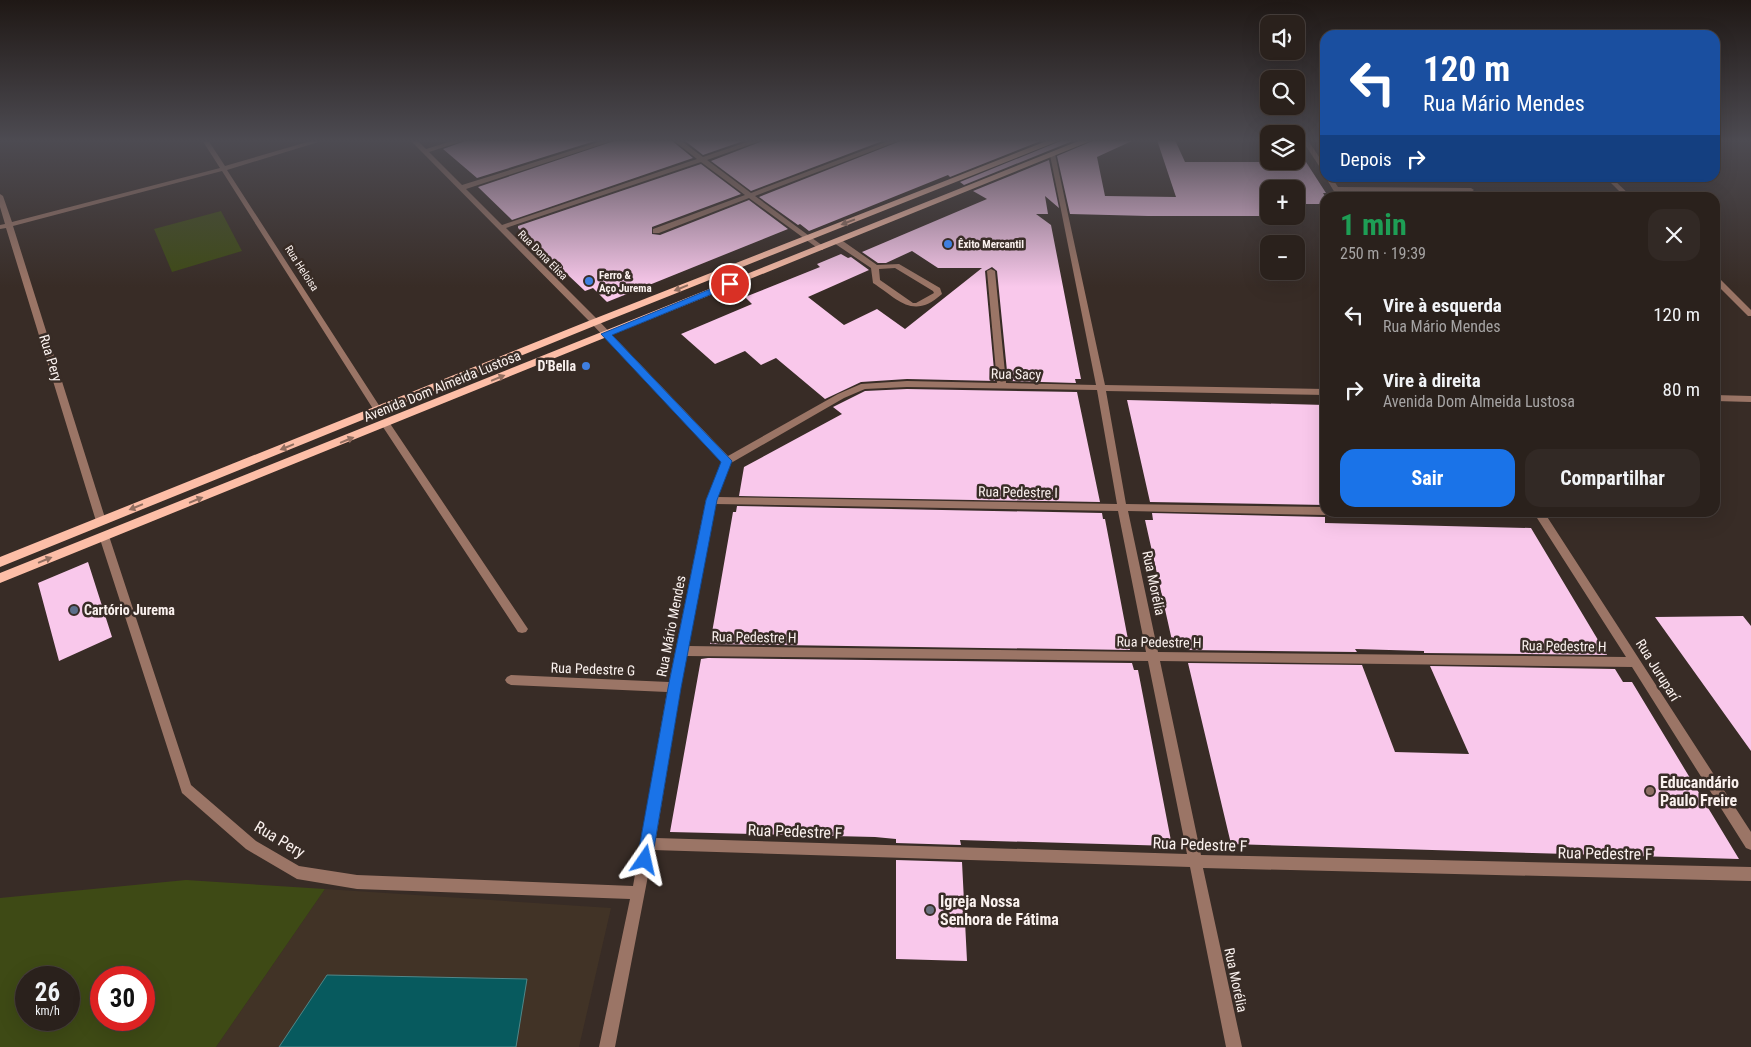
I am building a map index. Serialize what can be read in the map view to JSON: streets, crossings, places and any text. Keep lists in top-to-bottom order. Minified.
{"streets":{"main road":["Avenida Dom Almeida Lustosa"],"street":["Rua Dona Elisa","Rua Heloisa","Rua Pery","Rua Sacy","Rua Pedestre I","Rua Morélia","Rua Mário Mendes","Rua Pedestre H","Rua Pedestre G","Rua Juruparí","Rua Pedestre F"]},"crossings":[["Rua Dona Elisa","Avenida Dom Almeida Lustosa"],["Rua Heloisa","Avenida Dom Almeida Lustosa"],["Rua Pery","Avenida Dom Almeida Lustosa"],["Rua Pery","Rua Mário Mendes"],["Rua Sacy","Rua Morélia"],["Rua Sacy","Rua Mário Mendes"],["Rua Pedestre I","Rua Morélia"],["Rua Pedestre I","Rua Mário Mendes"],["Rua Morélia","Rua Pedestre H"],["Rua Morélia","Rua Pedestre F"],["Rua Mário Mendes","Rua Pedestre H"],["Rua Mário Mendes","Rua Pedestre G"],["Rua Mário Mendes","Rua Pedestre F"],["Rua Pedestre H","Rua Juruparí"]],"places":["Êxito Mercantil","Ferro & Aço Jurema","D'Bella","Cartório Jurema","Educandário Paulo Freire","Igreja Nossa Senhora de Fátima"],"page":{"map_buttons":["+","−"],"turn":["120 m","Rua Mário Mendes"],"then":"Depois","heading":["1 min","250 m · 19:39"],"list":[{"name":"Vire à esquerda","note":"Rua Mário Mendes","value":"120 m"},{"name":"Vire à direita","note":"Avenida Dom Almeida Lustosa","value":"80 m"}],"buttons":["Sair","Compartilhar"],"speed":"26 km/h","limit":"30"}}
